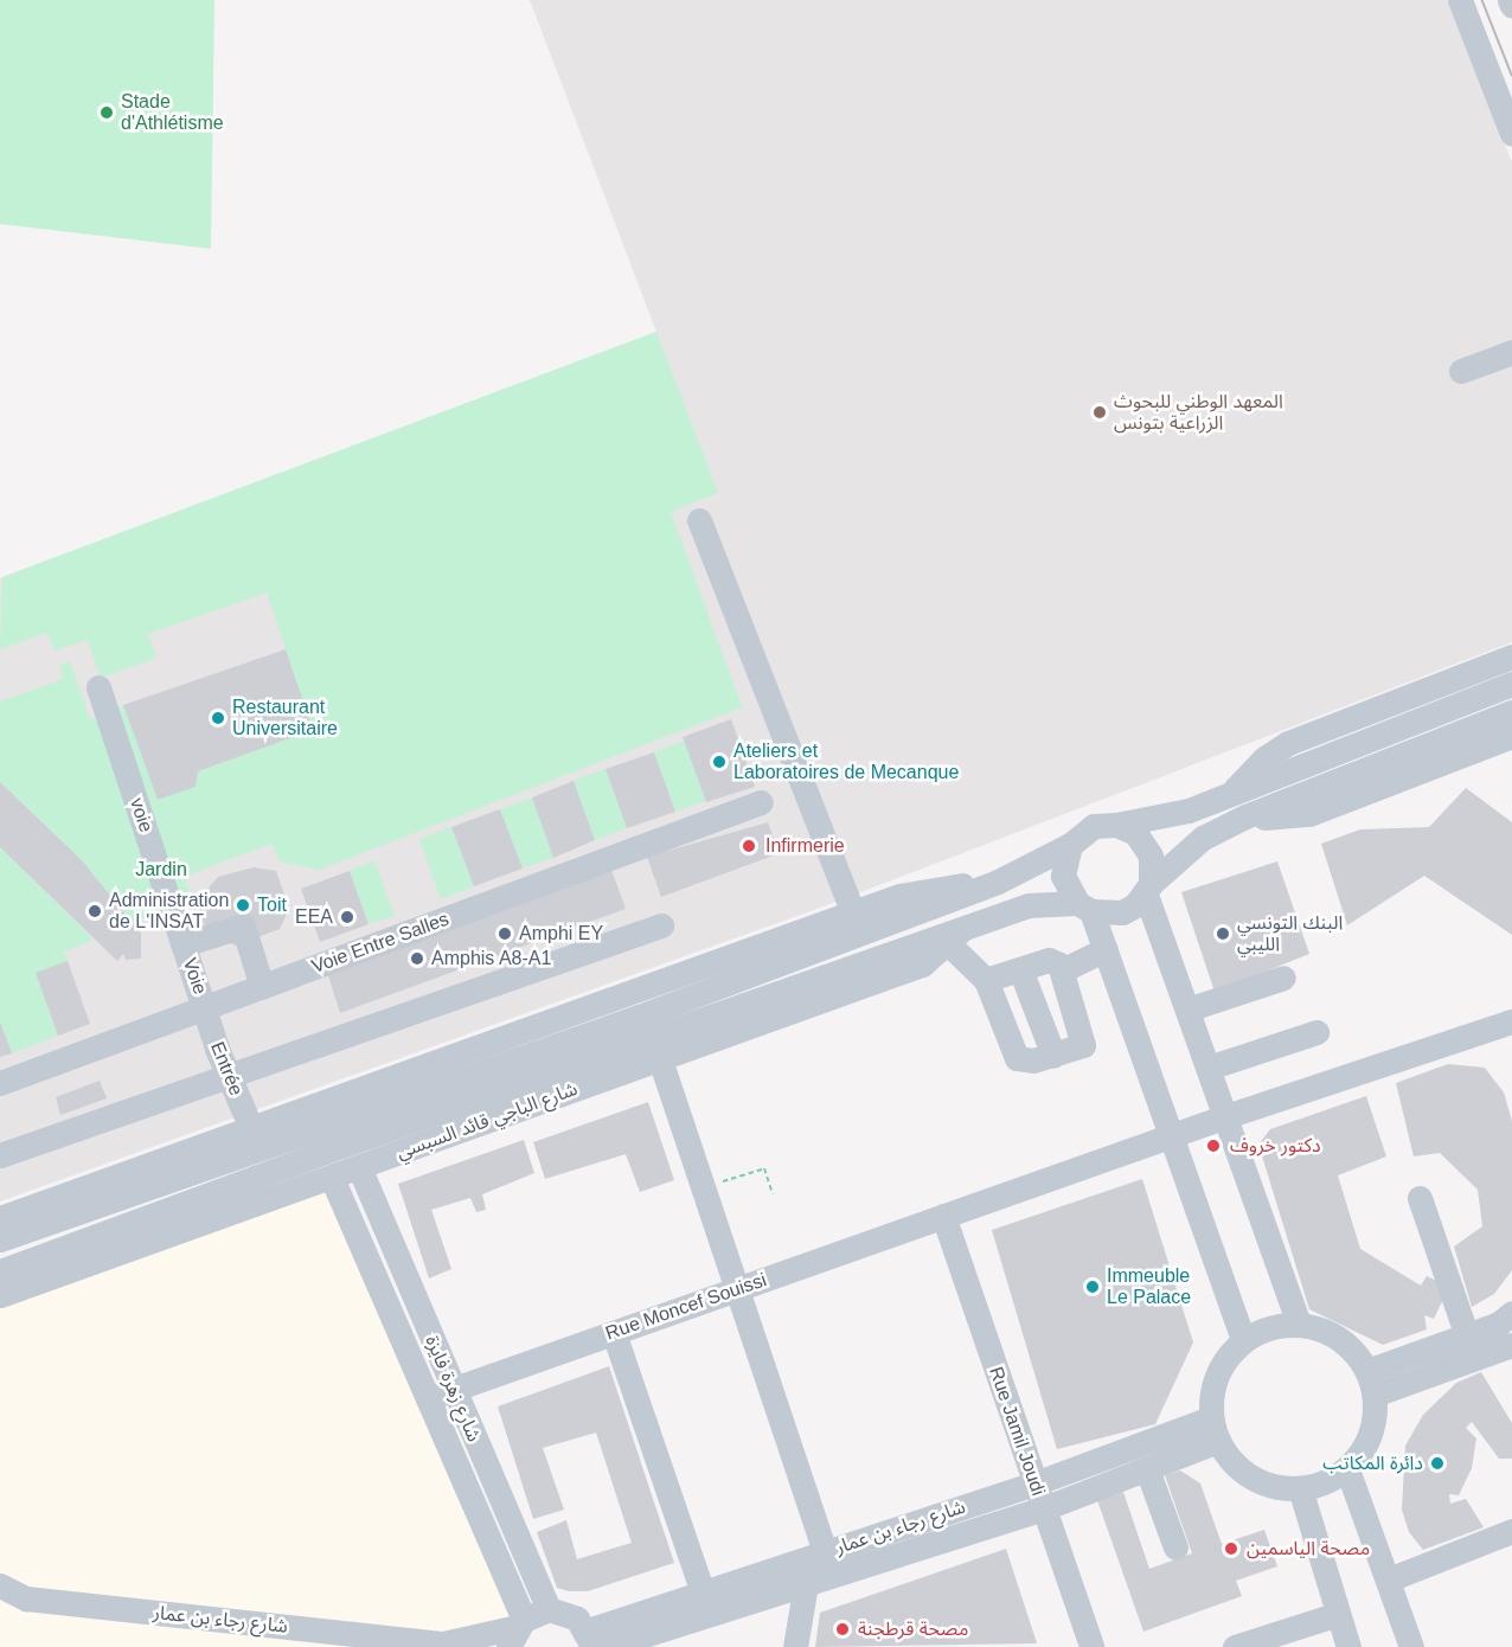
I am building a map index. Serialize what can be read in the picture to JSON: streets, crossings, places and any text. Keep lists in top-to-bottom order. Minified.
{"streets":{"street":["voie","Voie Entre Salles","Voie","Entrée","شارع الباجي قائد السبسي","Rue Moncef Souissi","شارع زهرة فايزة","Rue Jamil Joudi","شارع رجاء بن عمار"]},"crossings":[["voie","Voie"],["Voie Entre Salles","Voie"],["Voie Entre Salles","Entrée"],["Voie","Entrée"],["شارع الباجي قائد السبسي","شارع زهرة فايزة"],["Rue Moncef Souissi","شارع زهرة فايزة"],["Rue Moncef Souissi","Rue Jamil Joudi"],["شارع زهرة فايزة","شارع رجاء بن عمار"],["Rue Jamil Joudi","شارع رجاء بن عمار"]],"parks":["Jardin"],"places":["Stade d'Athlétisme","المعهد الوطني للبحوث الزراعية بتونس","Restaurant Universitaire","Ateliers et Laboratoires de Mecanque","Infirmerie","Toit","Administration de L'INSAT","EEA","Amphi EY","البنك التونسي الليبي","Amphis A8-A1","دكتور خروف","Immeuble Le Palace","دائرة المكاتب","مصحة الياسمين","مصحة قرطجنة"]}
